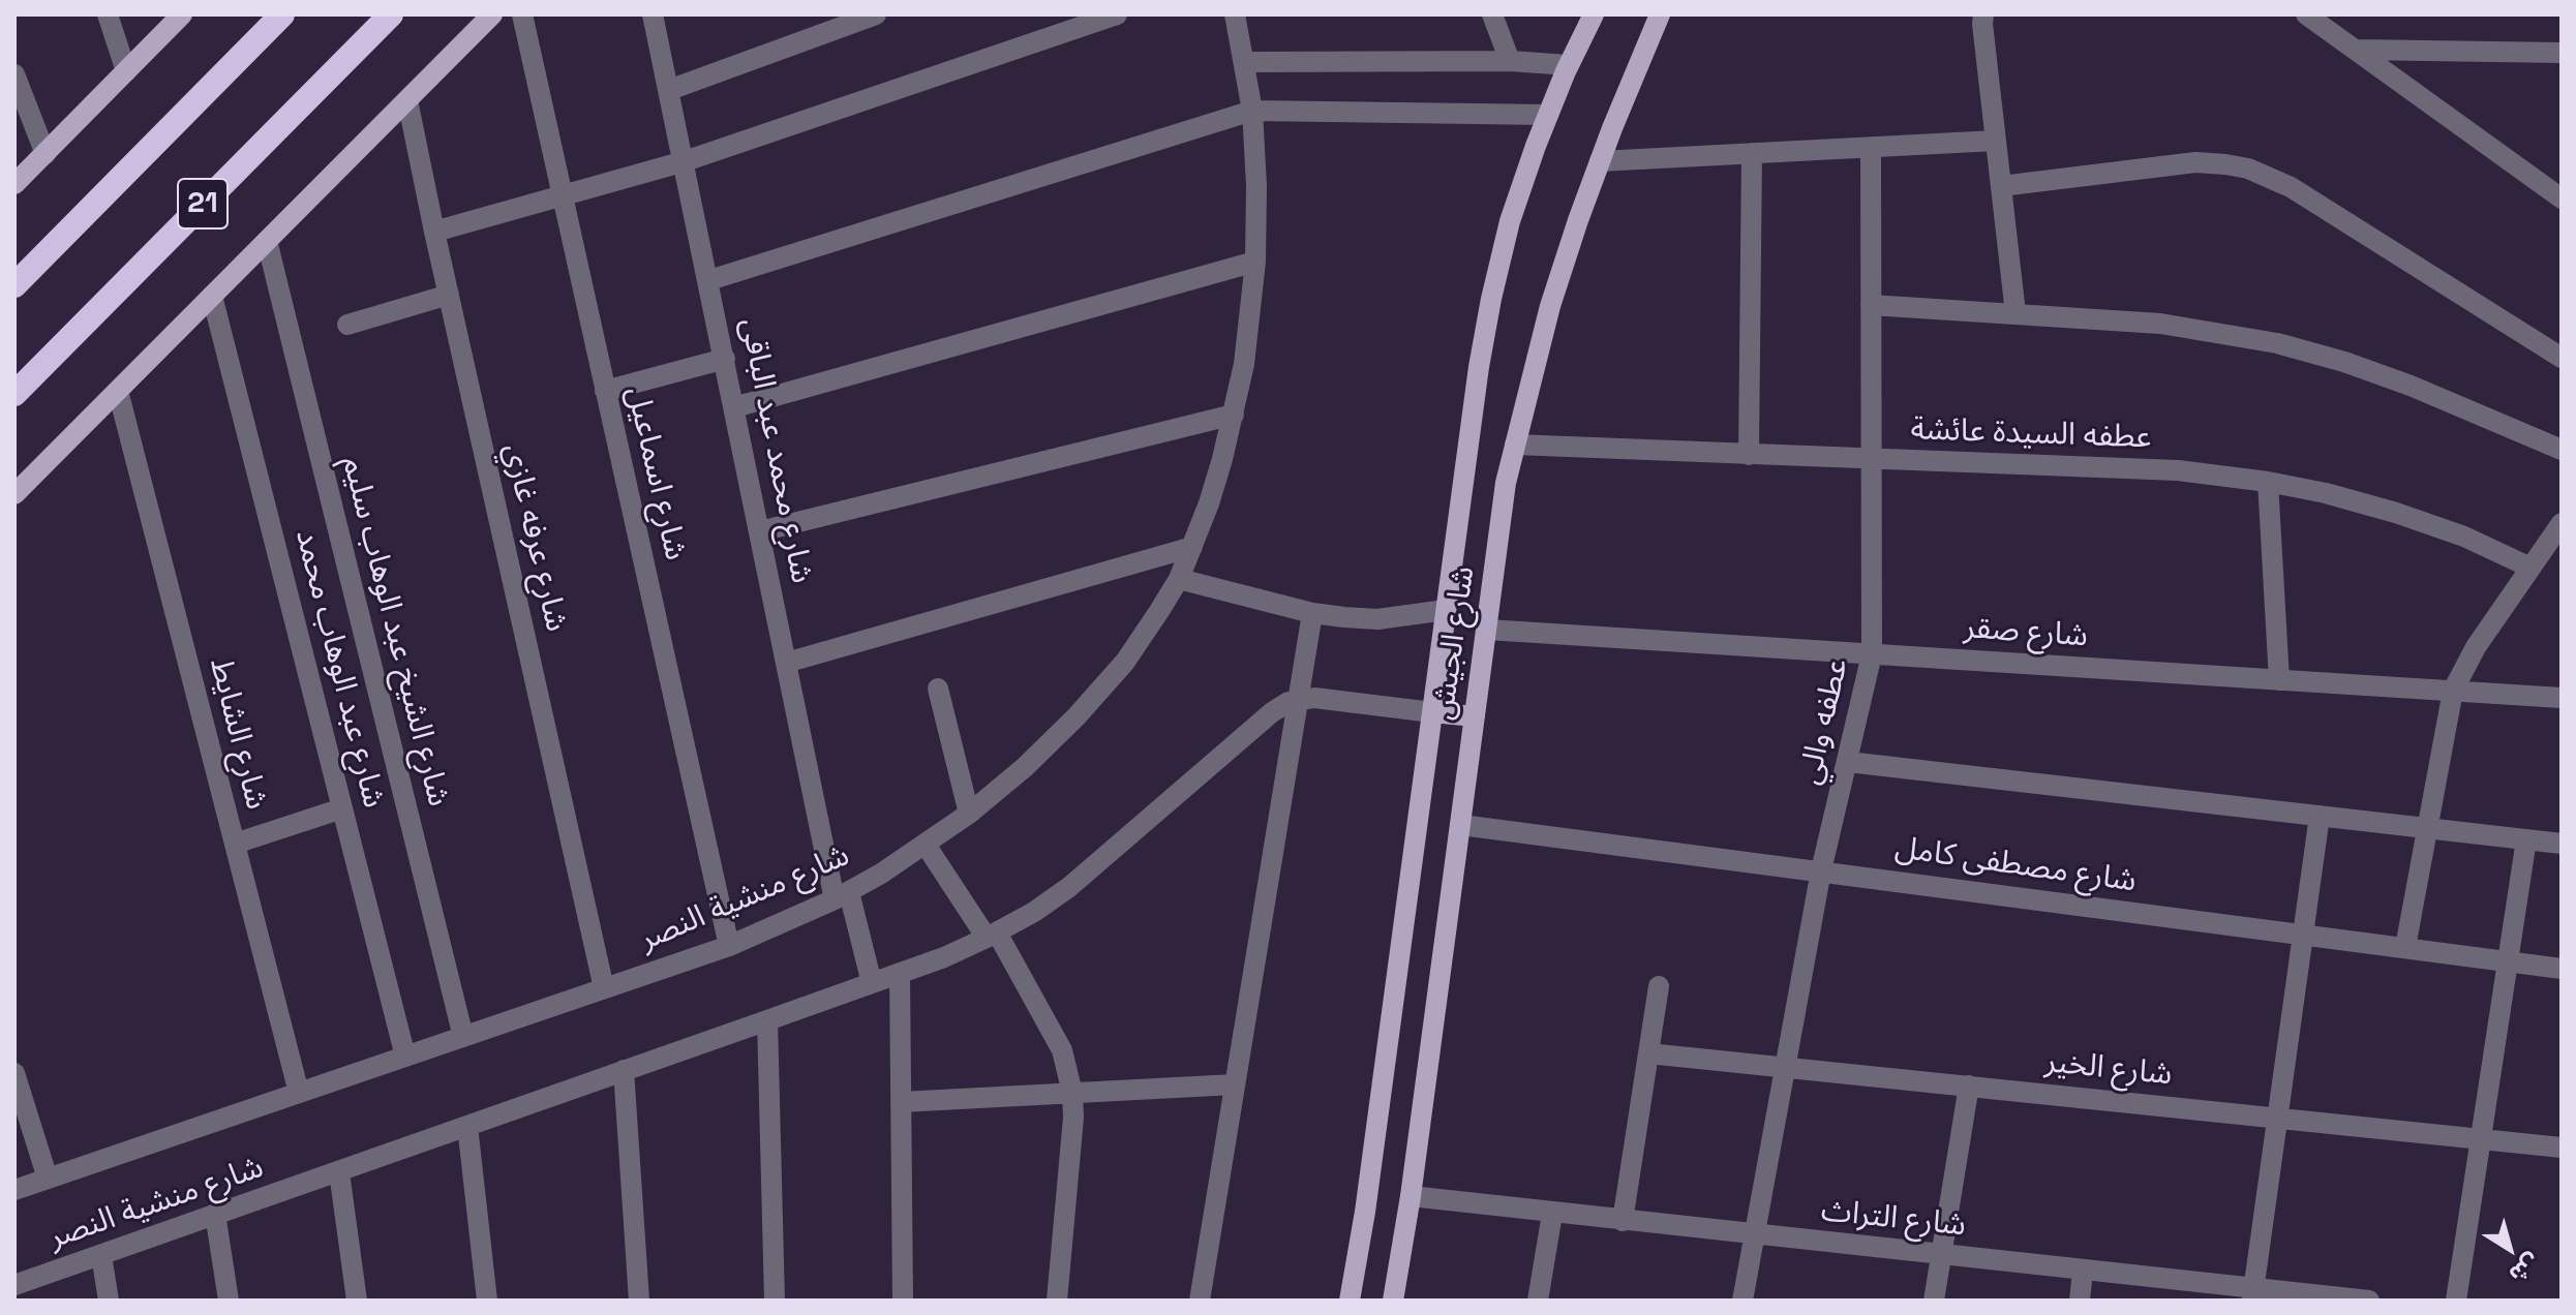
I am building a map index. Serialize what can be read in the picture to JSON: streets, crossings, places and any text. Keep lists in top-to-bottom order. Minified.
{"streets":{"highway":["21"],"main road":["شارع الجيش"],"street":["عطفه السيدة عائشة","شارع محمد عبد الباقى","شارع اسماعيل","شارع عرفه غازي","شارع الشيخ عبد الوهاب سليم","شارع صقر","شارع عبد الوهاب محمد","عطفه والي","شارع الشايط","شارع مصطفى كامل","شارع منشية النصر","شارع الخير","شارع التراث"]},"crossings":[["عطفه السيدة عائشة","شارع الجيش"],["عطفه السيدة عائشة","عطفه والي"],["شارع محمد عبد الباقى","شارع منشية النصر"],["شارع اسماعيل","شارع منشية النصر"],["شارع عرفه غازي","شارع منشية النصر"],["شارع الشيخ عبد الوهاب سليم","شارع منشية النصر"],["شارع صقر","شارع الجيش"],["شارع صقر","عطفه والي"],["شارع الجيش","شارع مصطفى كامل"],["شارع الجيش","شارع التراث"],["شارع عبد الوهاب محمد","شارع منشية النصر"],["عطفه والي","شارع مصطفى كامل"],["عطفه والي","شارع الخير"],["عطفه والي","شارع التراث"],["شارع الشايط","شارع منشية النصر"]],"north":"bottom right"}
